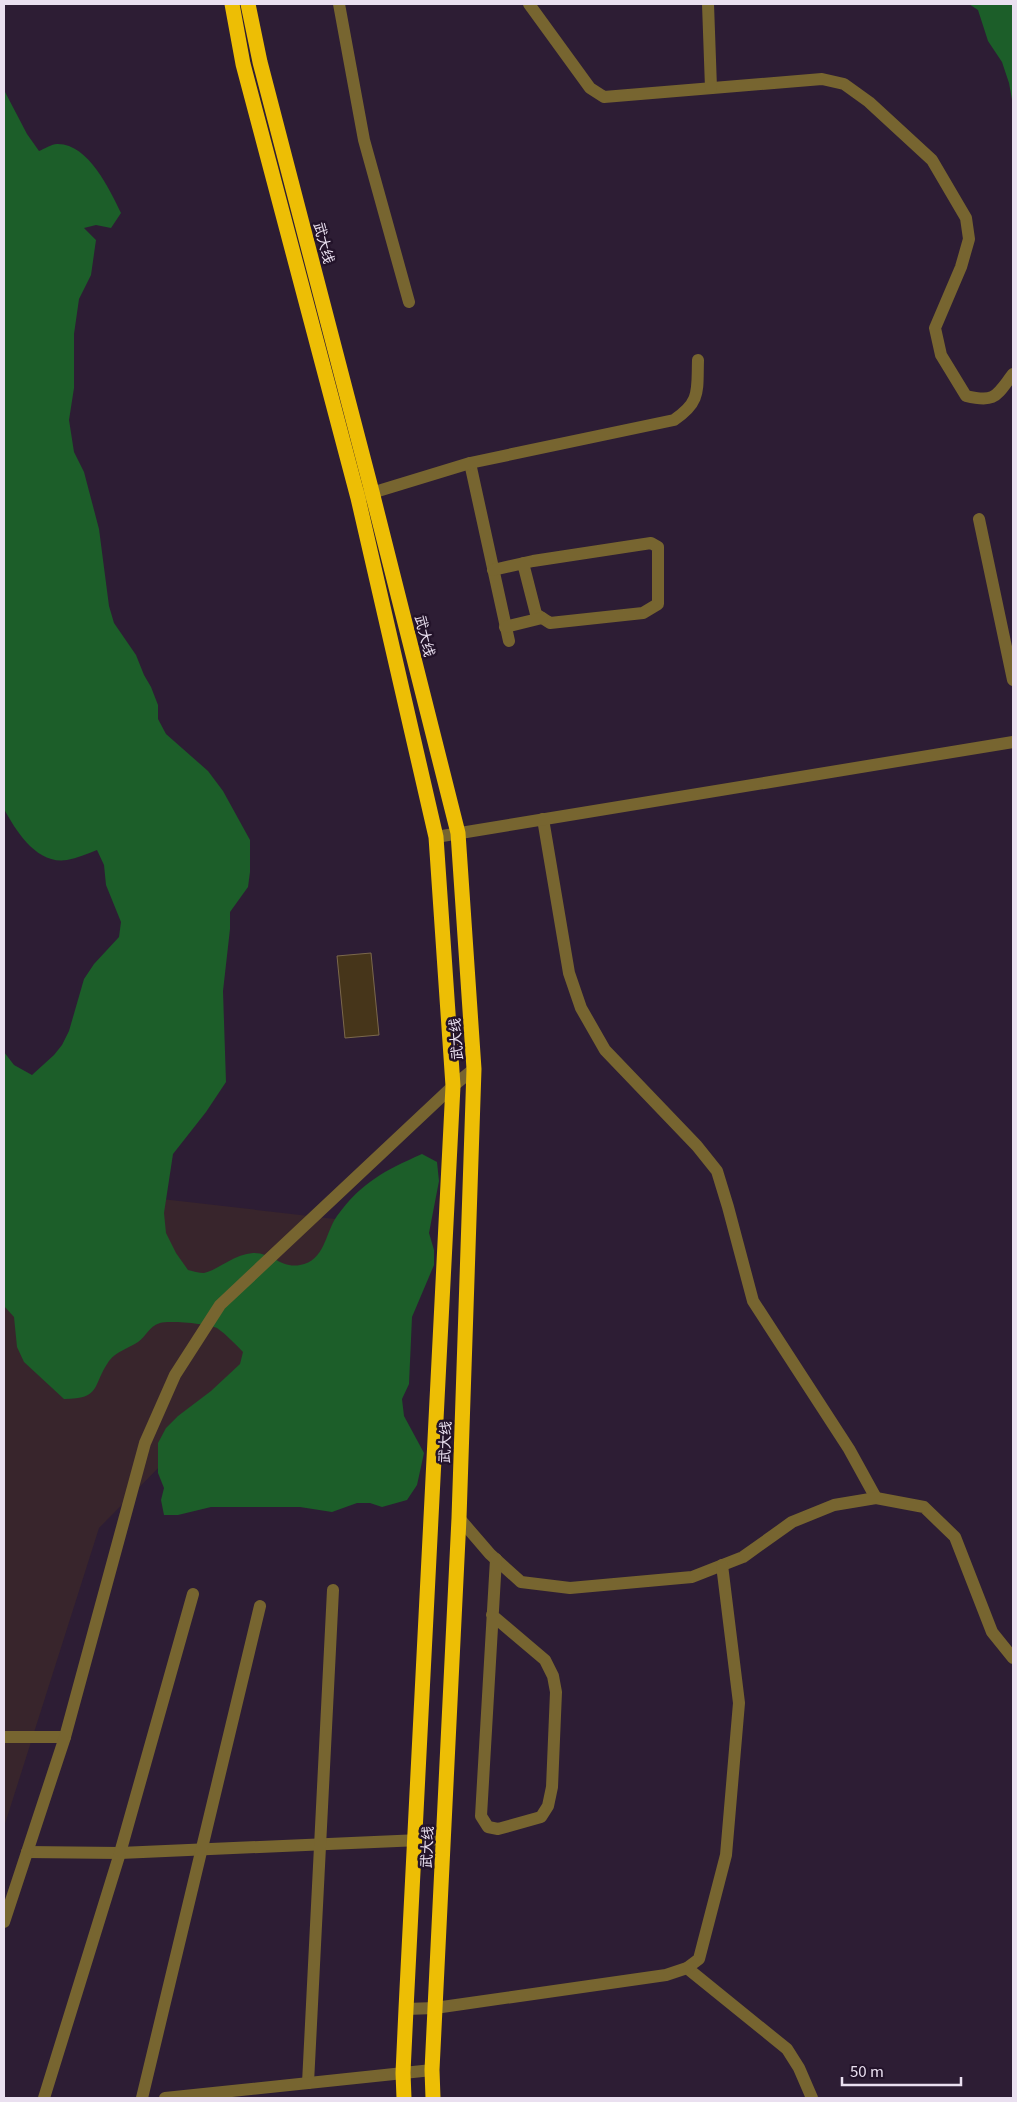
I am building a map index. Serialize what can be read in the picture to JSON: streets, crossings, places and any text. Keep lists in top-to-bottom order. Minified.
{"streets":{"highway":["武大线"]},"scale_bar":"50 m"}
